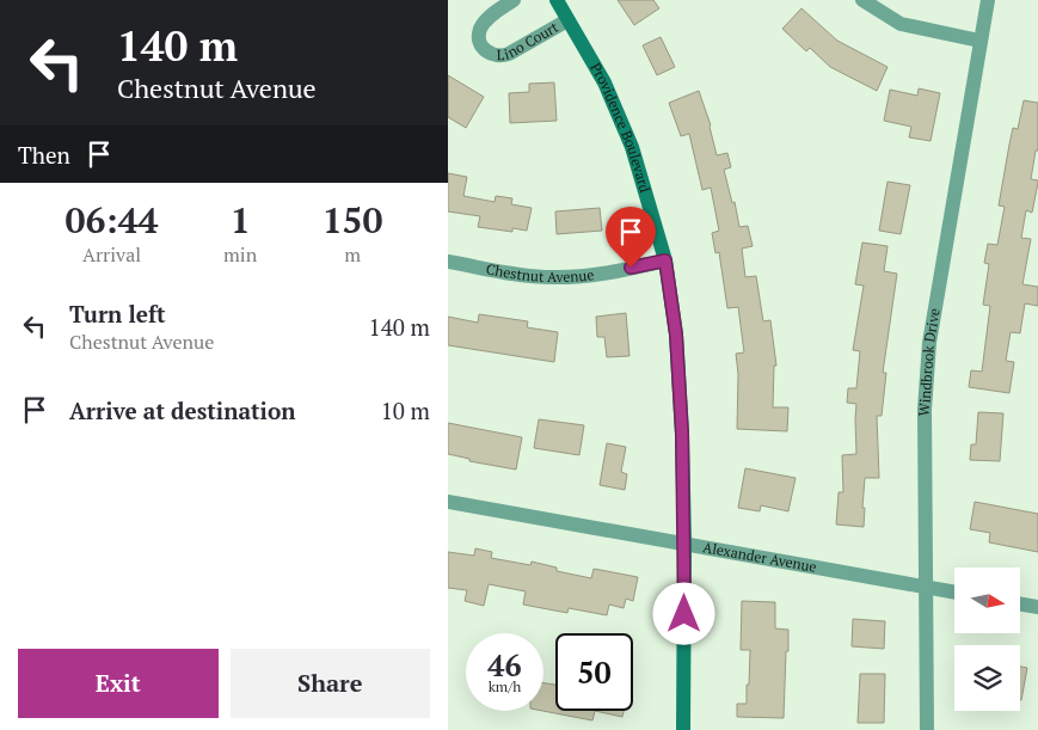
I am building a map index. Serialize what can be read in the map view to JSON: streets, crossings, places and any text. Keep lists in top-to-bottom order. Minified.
{"streets":{"main road":["Providence Boulevard"],"street":["Lino Court","Chestnut Avenue","Windbrook Drive","Alexander Avenue"]},"crossings":[["Lino Court","Providence Boulevard"],["Providence Boulevard","Chestnut Avenue"],["Providence Boulevard","Alexander Avenue"],["Windbrook Drive","Alexander Avenue"]],"north":"right","page":{"turn":["140 m","Chestnut Avenue"],"then":"Then","eta":["06:44","Arrival","1","min","150","m"],"list":[{"name":"Turn left","note":"Chestnut Avenue","value":"140 m"},{"name":"Arrive at destination","value":"10 m"}],"speed":"46 km/h","limit":"50","buttons":["Exit","Share"]}}
